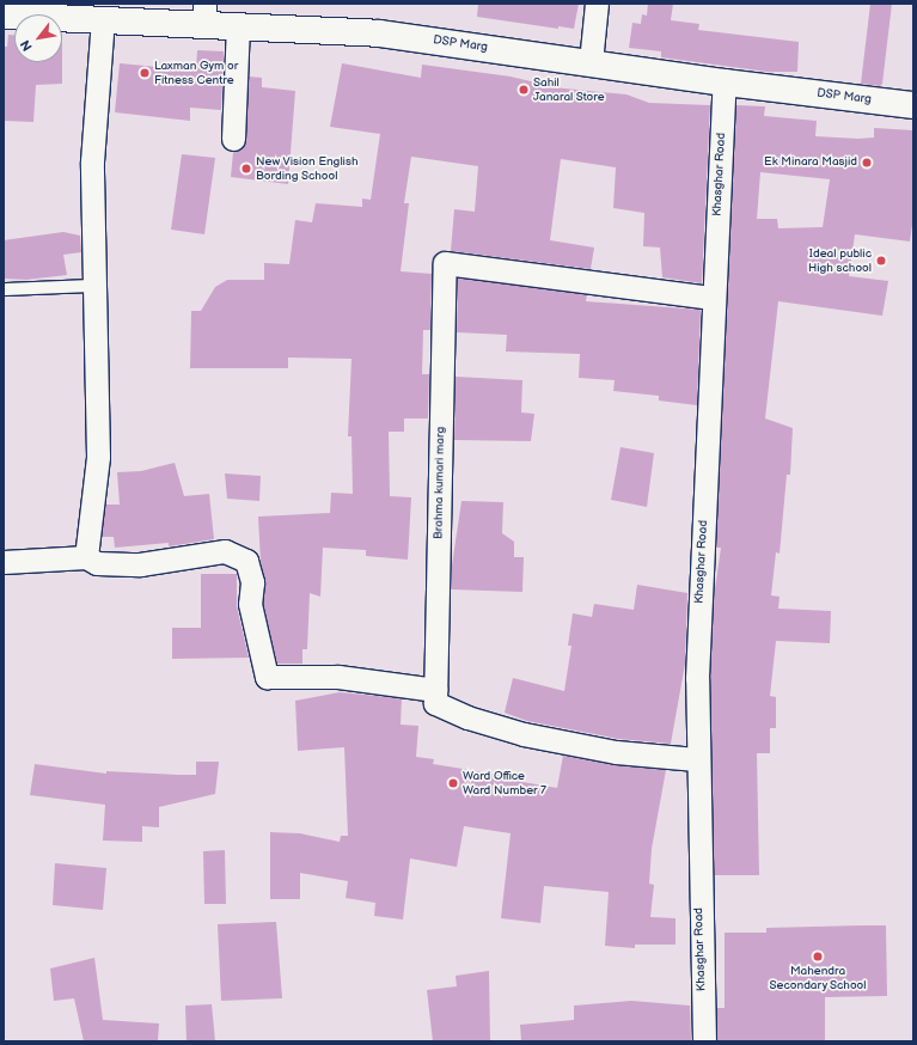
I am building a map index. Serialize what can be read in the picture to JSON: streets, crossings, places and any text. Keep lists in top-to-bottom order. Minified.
{"streets":{"street":["DSP Marg","Khasghar Road","Brahma kumari marg"]},"crossings":[["DSP Marg","Khasghar Road"],["Khasghar Road","Brahma kumari marg"]],"places":["Laxman Gym or Fitness Centre","Sahil Janaral Store","Ek Minara Masjid","New Vision English Bording School","Ideal public High school","Ward Office Ward Number 7","Mahendra Secondary School"],"north":"bottom left"}
